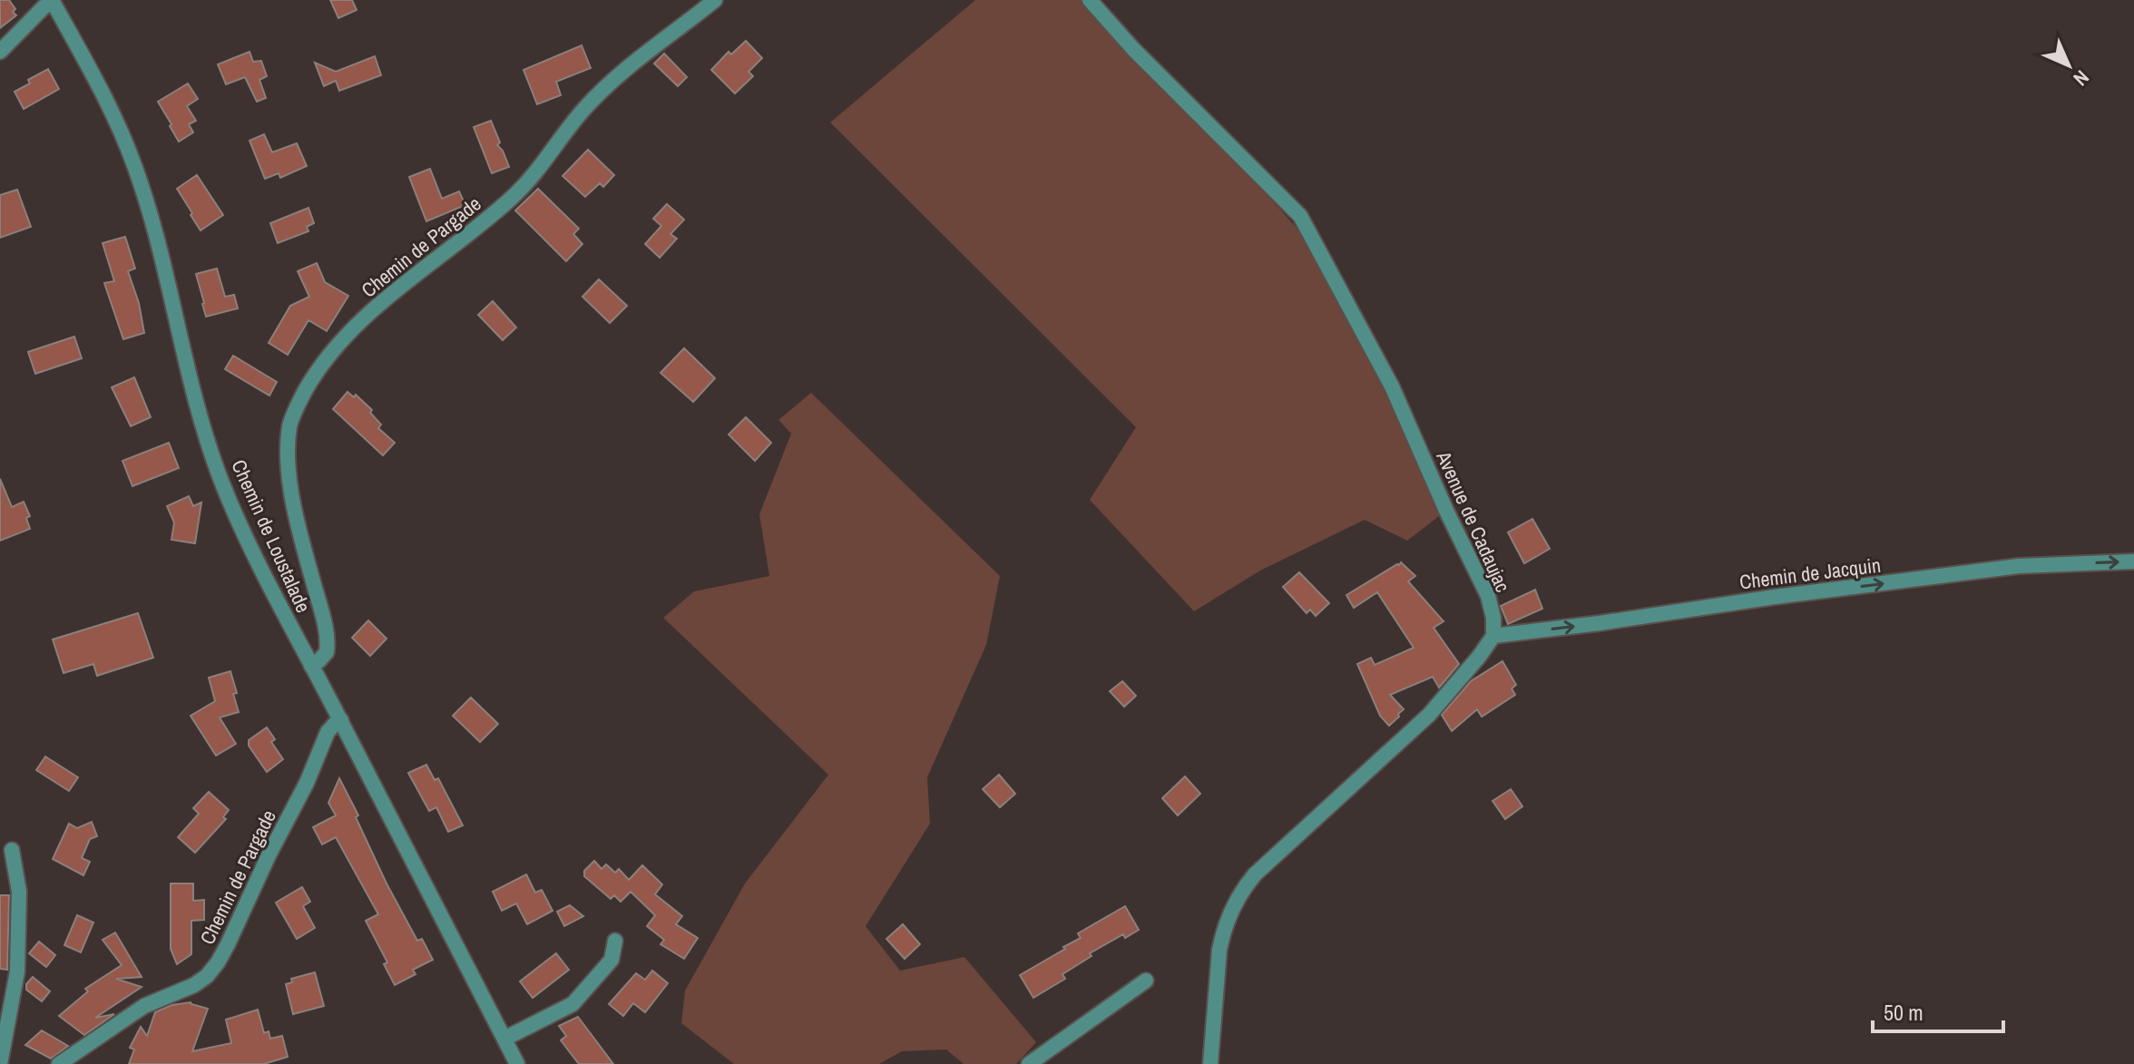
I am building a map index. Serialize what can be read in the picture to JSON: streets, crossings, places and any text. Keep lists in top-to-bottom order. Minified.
{"streets":{"street":["Chemin de Pargade","Avenue de Cadaujac","Chemin de Loustalade","Chemin de Jacquin"]},"crossings":[["Chemin de Pargade","Chemin de Loustalade"],["Avenue de Cadaujac","Chemin de Jacquin"]],"one_way":["Chemin de Jacquin"],"scale_bar":"50 m","north":"bottom right"}
